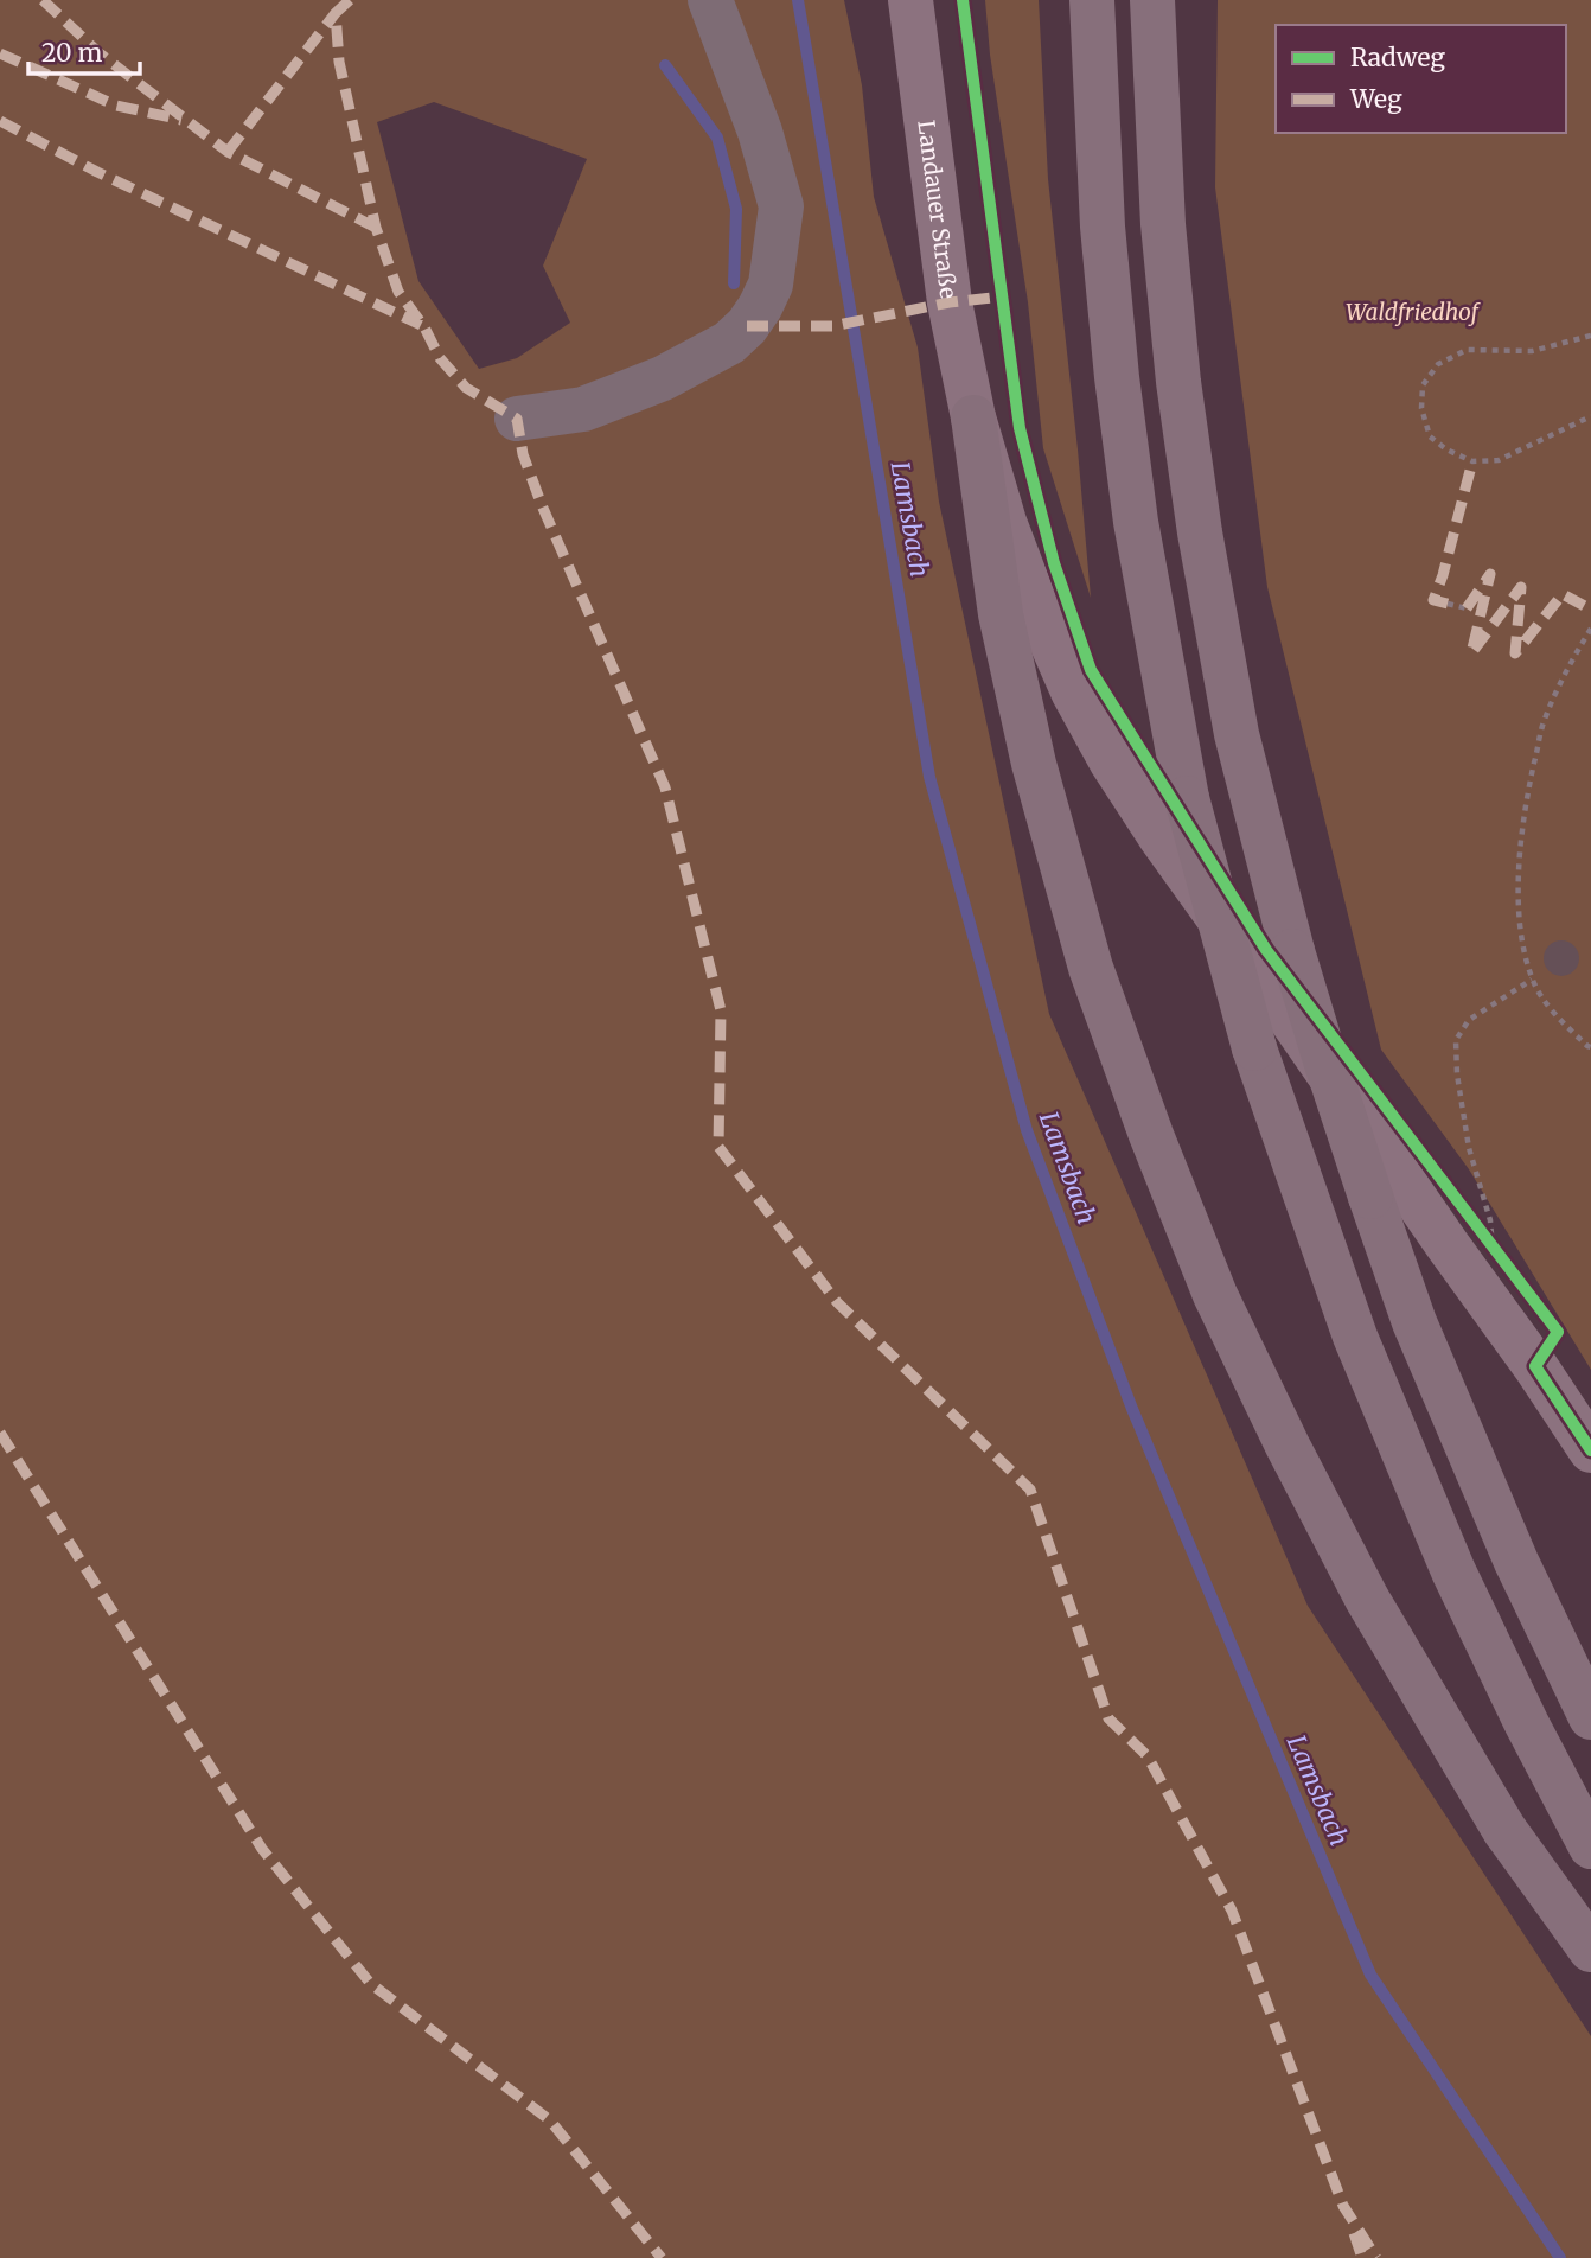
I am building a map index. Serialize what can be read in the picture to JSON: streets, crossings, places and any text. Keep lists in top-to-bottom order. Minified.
{"streets":{"main road":["Landauer Straße"]},"water":["Lamsbach"],"parks":["Waldfriedhof"],"legend":["Radweg","Weg"],"scale_bar":"20 m"}
